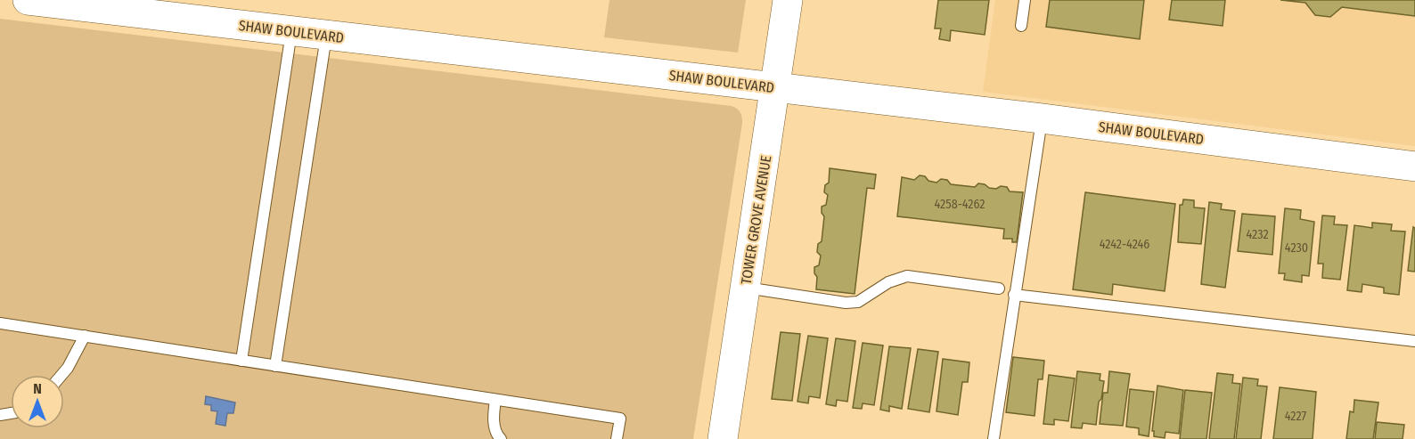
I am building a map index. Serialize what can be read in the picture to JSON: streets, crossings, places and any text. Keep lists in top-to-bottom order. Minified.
{"streets":{"street":["SHAW BOULEVARD","TOWER GROVE AVENUE"]},"crossings":[["SHAW BOULEVARD","TOWER GROVE AVENUE"]],"house_numbers":["4258-4262","4232","4242-4246","4230","4227"],"north":"top"}
